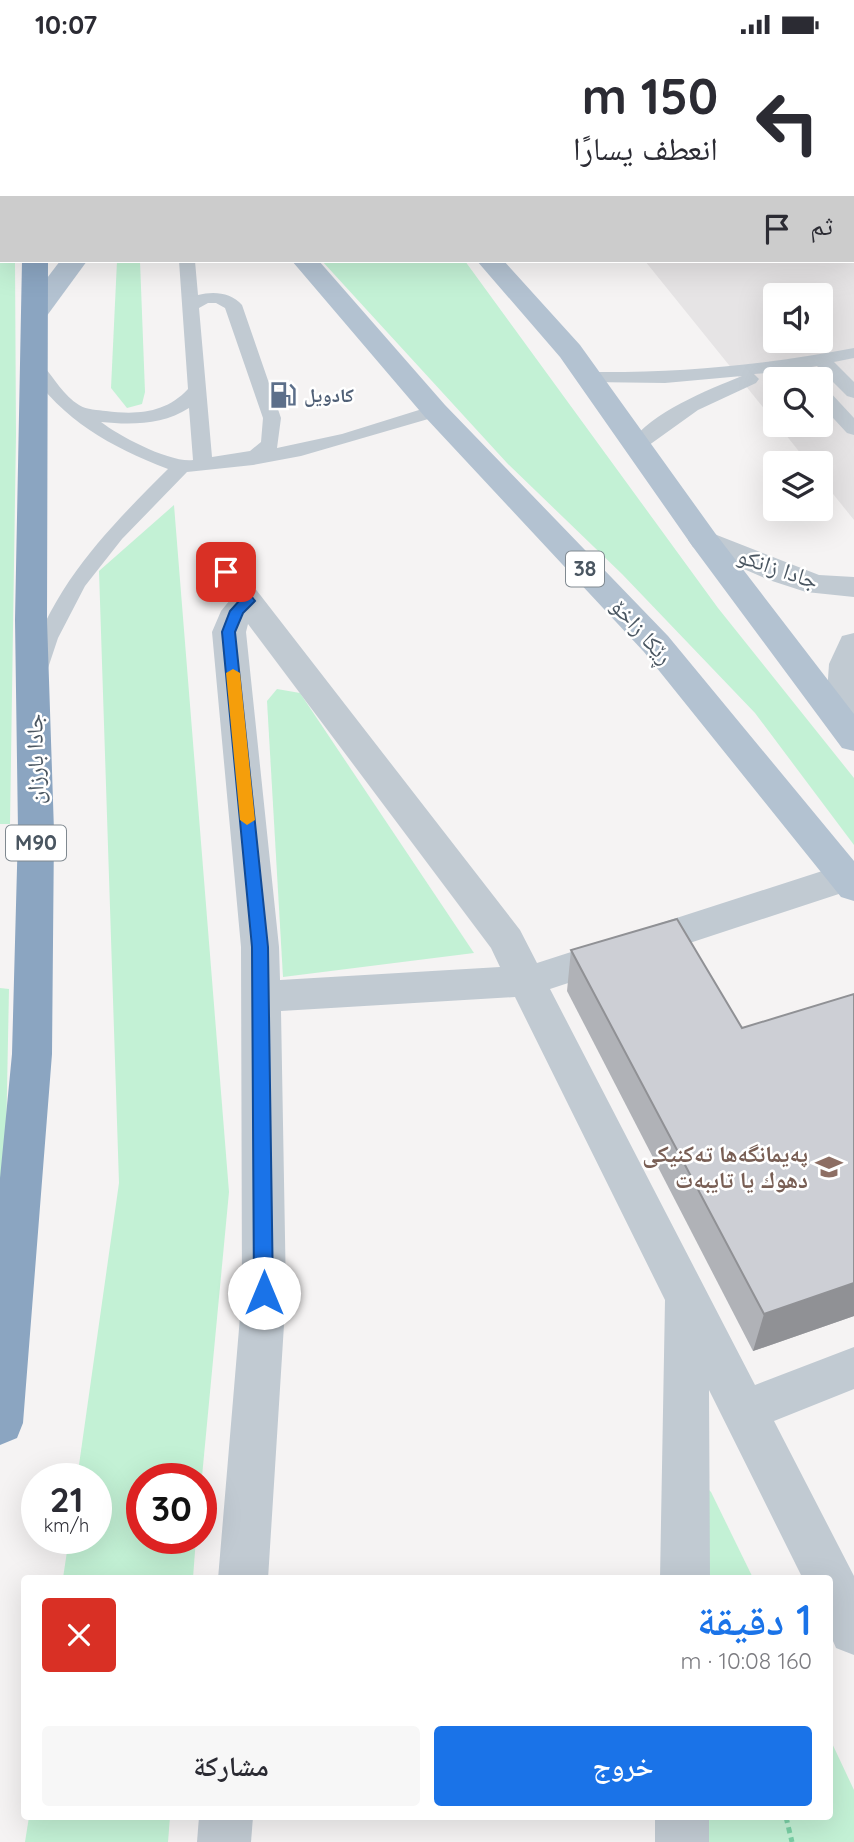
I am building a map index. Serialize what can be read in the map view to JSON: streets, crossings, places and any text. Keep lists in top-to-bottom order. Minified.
{"streets":{"highway":["جادا بارزان","M90"],"main road":["38","ڕێکا زاخۆ"],"street":["جادا زانکو"]},"places":{"fuel station":["كادويل"],"school or university":["پەیمانگەها تەکنیکی دهوك یا تایبەت"]},"page":{"status":"10:07","turn":["150 m","انعطف يسارًا"],"then":"ثم","speed":"21 km/h","limit":"30","heading":["1 دقيقة","160 m · 10:08"],"buttons":["خروج","مشاركة"]}}
